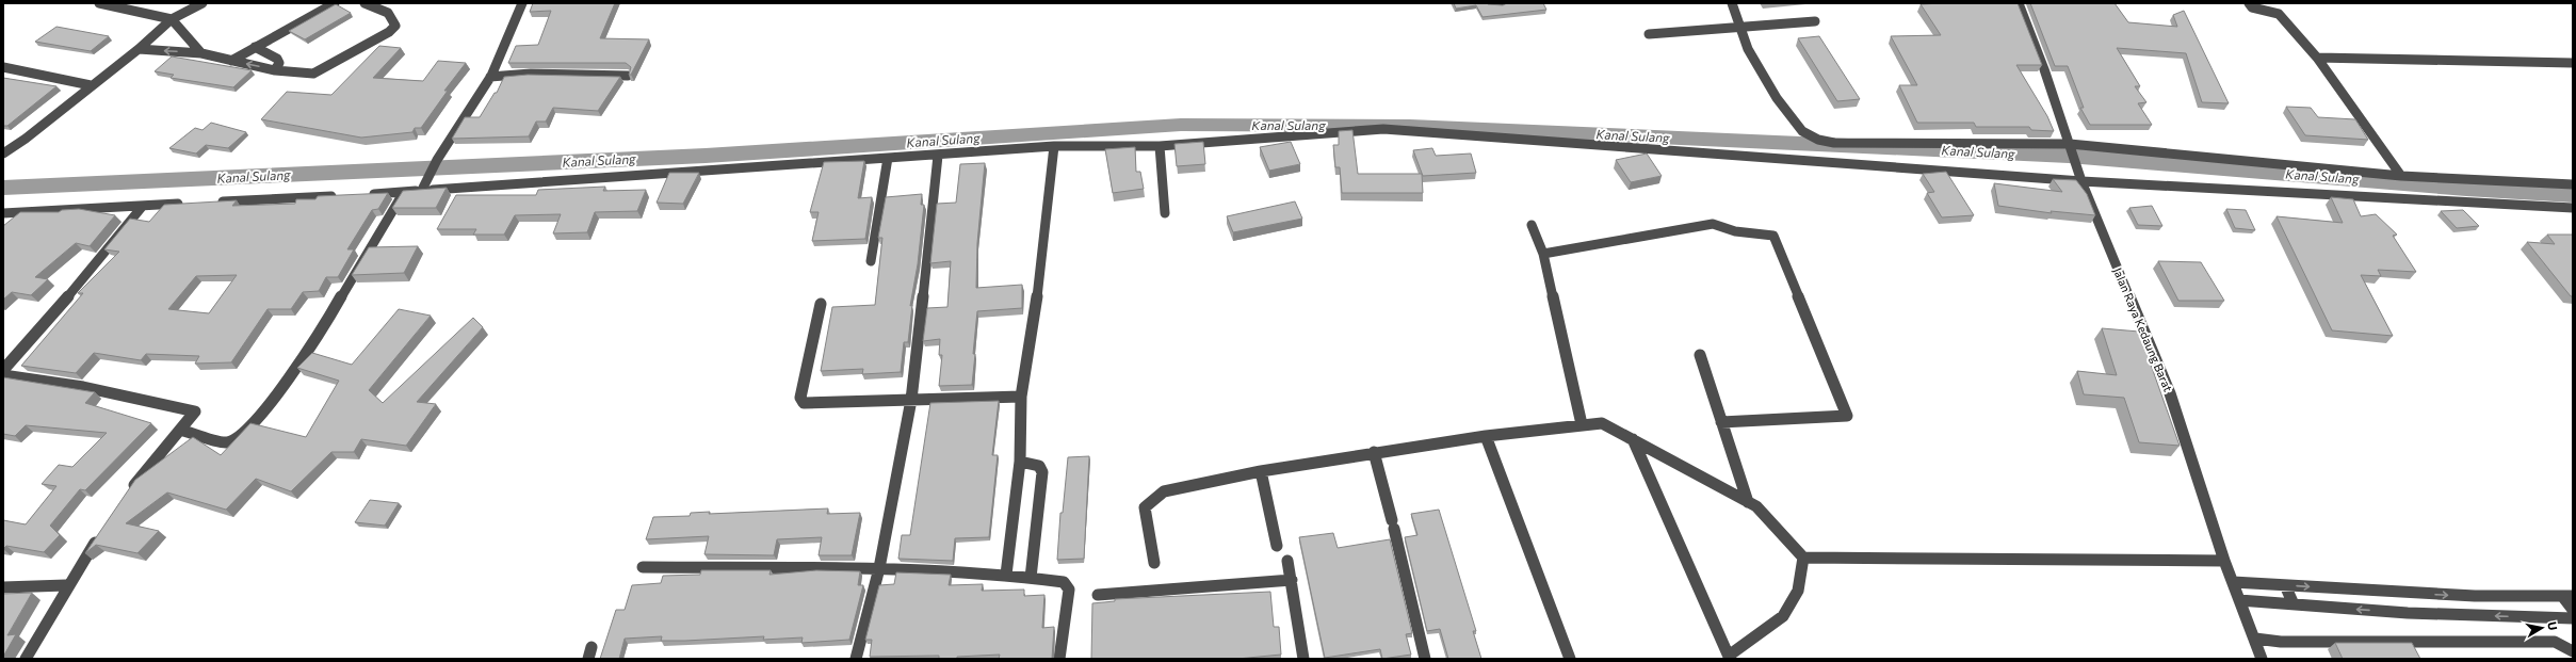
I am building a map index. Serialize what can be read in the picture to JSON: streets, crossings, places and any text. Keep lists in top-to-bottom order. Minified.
{"streets":{"street":["Jalan Raya Kedaung Barat"]},"water":["Kanal Sulang"],"north":"right"}
